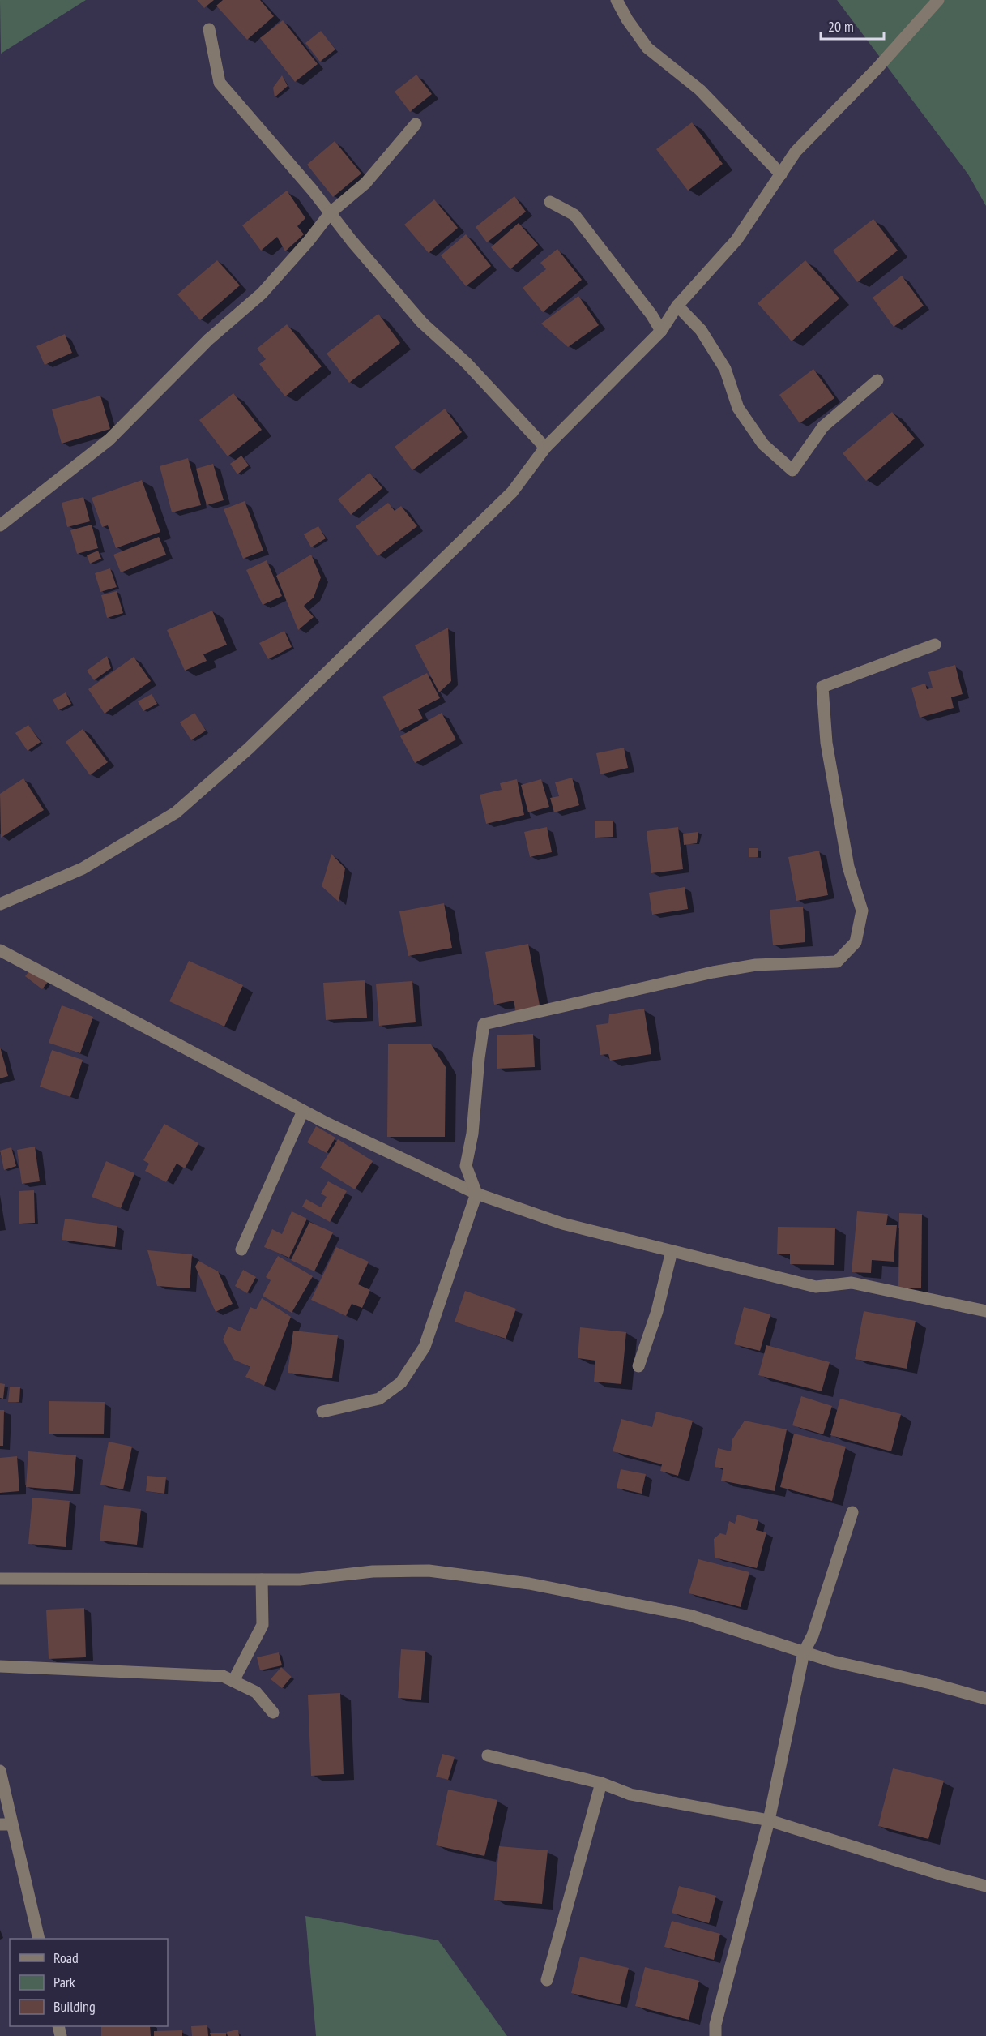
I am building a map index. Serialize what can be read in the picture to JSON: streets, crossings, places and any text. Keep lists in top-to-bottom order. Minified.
{"legend":["Road","Park","Building"],"scale_bar":"20 m"}
